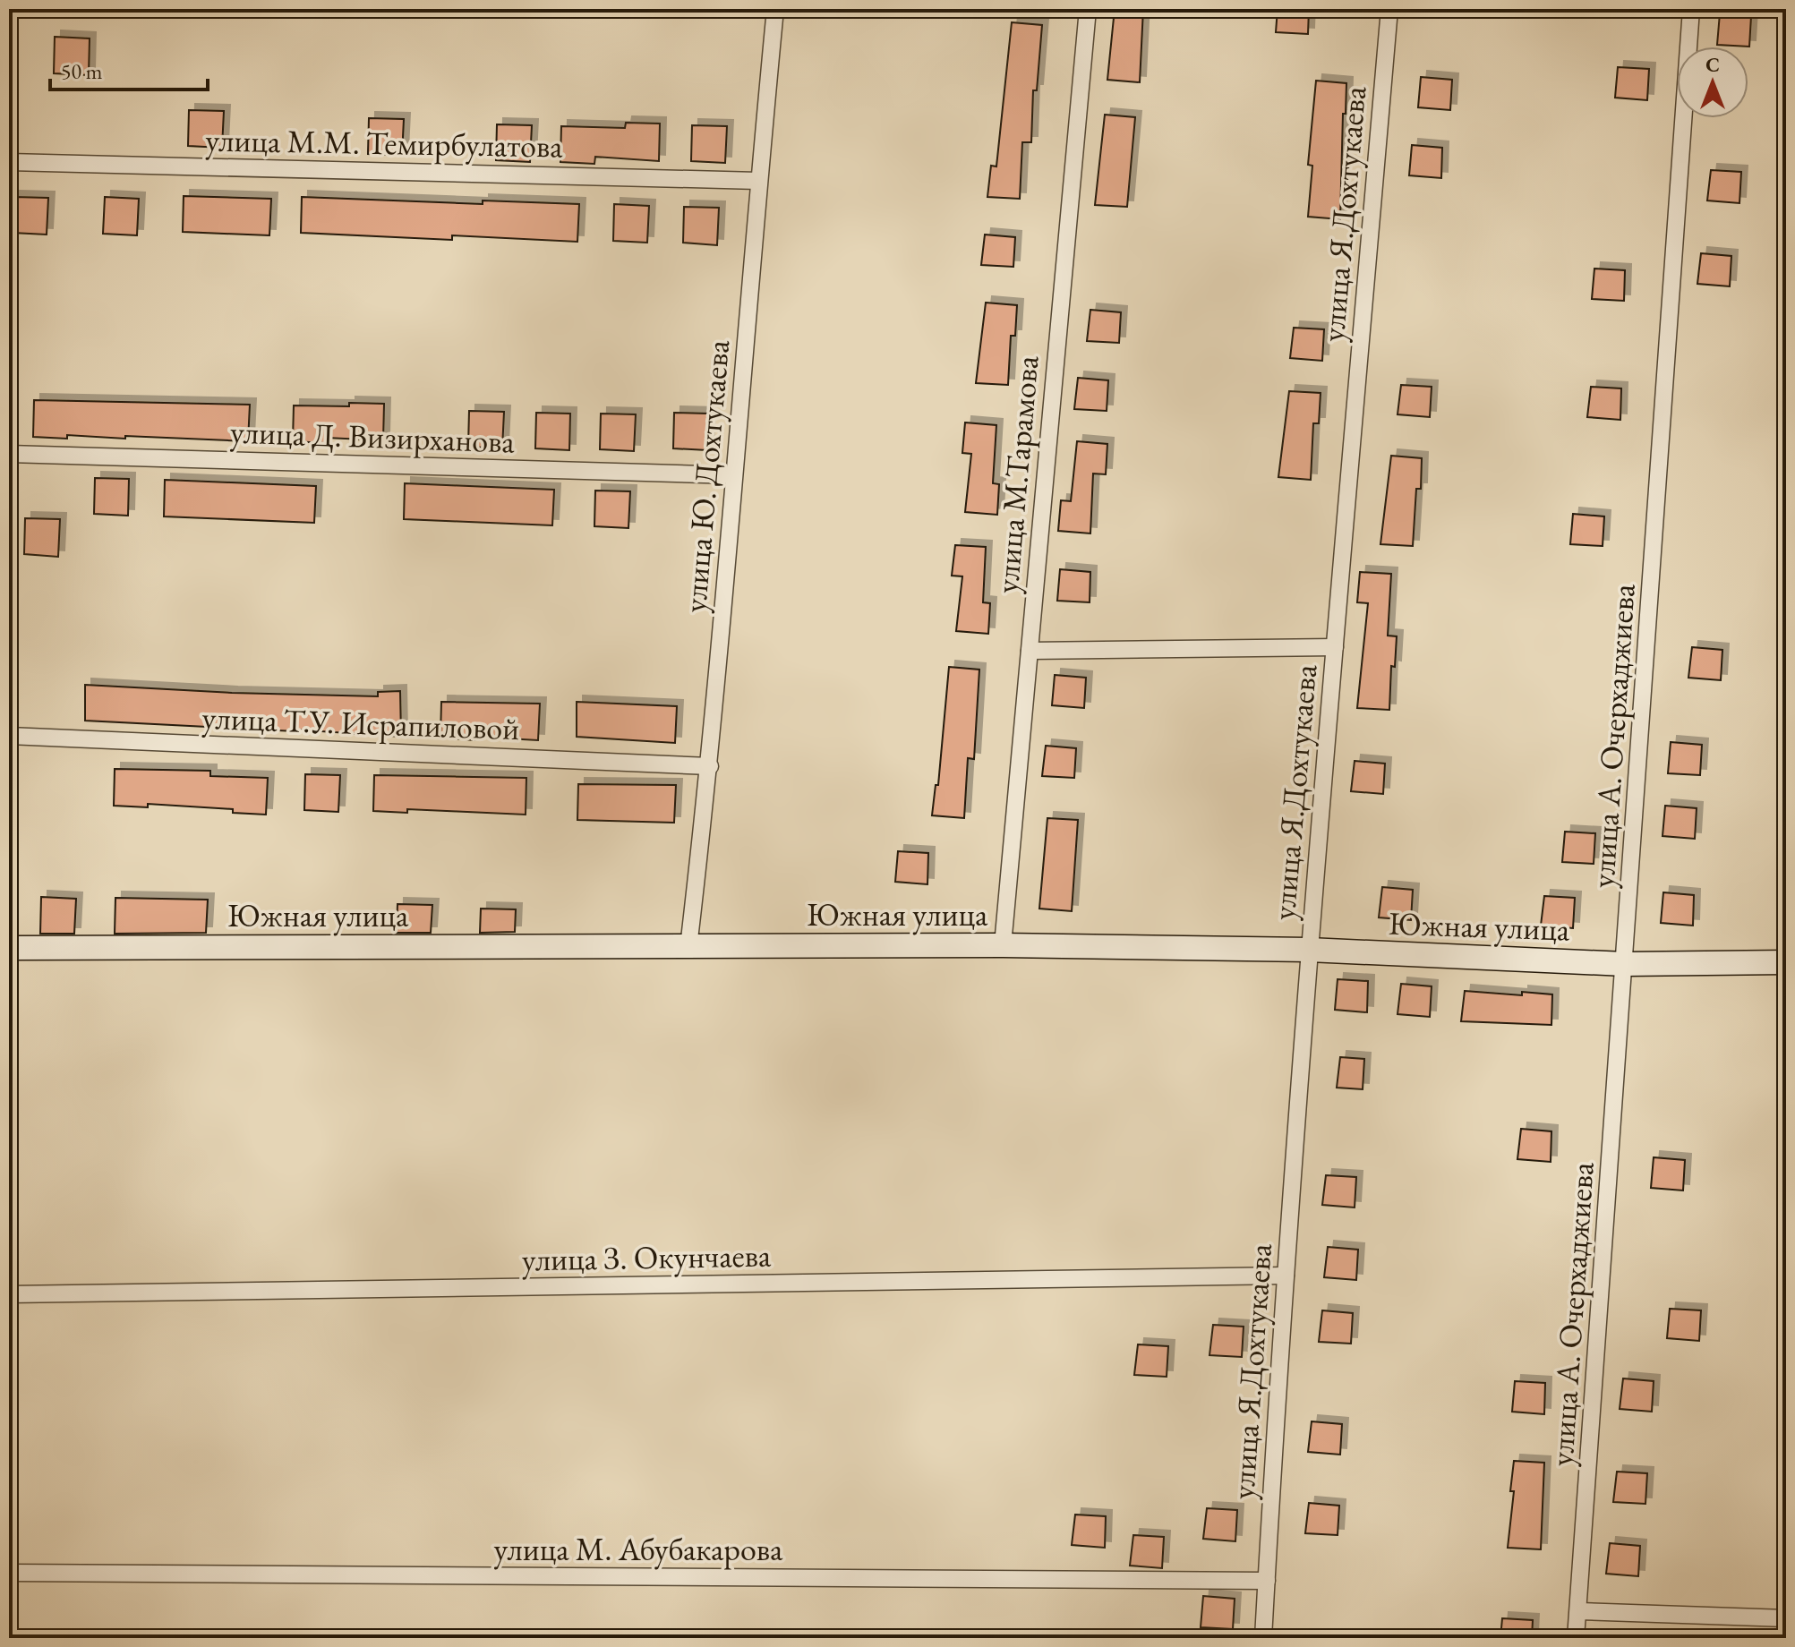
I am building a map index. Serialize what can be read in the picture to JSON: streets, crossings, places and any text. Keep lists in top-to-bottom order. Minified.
{"streets":{"main road":["Южная улица"],"street":["улица М.М. Темирбулатова","улица Я.Дохтукаева","улица Д. Визирханова","улица М.Тарамова","улица Ю. Дохтукаева","улица Т.У. Исрапиловой","улица А. Очерхаджиева","улица З. Окунчаева","улица М. Абубакарова"]},"crossings":[["улица М.М. Темирбулатова","улица Ю. Дохтукаева"],["улица Я.Дохтукаева","Южная улица"],["улица Я.Дохтукаева","улица З. Окунчаева"],["улица Я.Дохтукаева","улица М. Абубакарова"],["улица Д. Визирханова","улица Ю. Дохтукаева"],["улица М.Тарамова","Южная улица"],["улица Ю. Дохтукаева","улица Т.У. Исрапиловой"],["улица Ю. Дохтукаева","Южная улица"],["улица А. Очерхаджиева","Южная улица"]],"scale_bar":"50 m","north":"top"}
